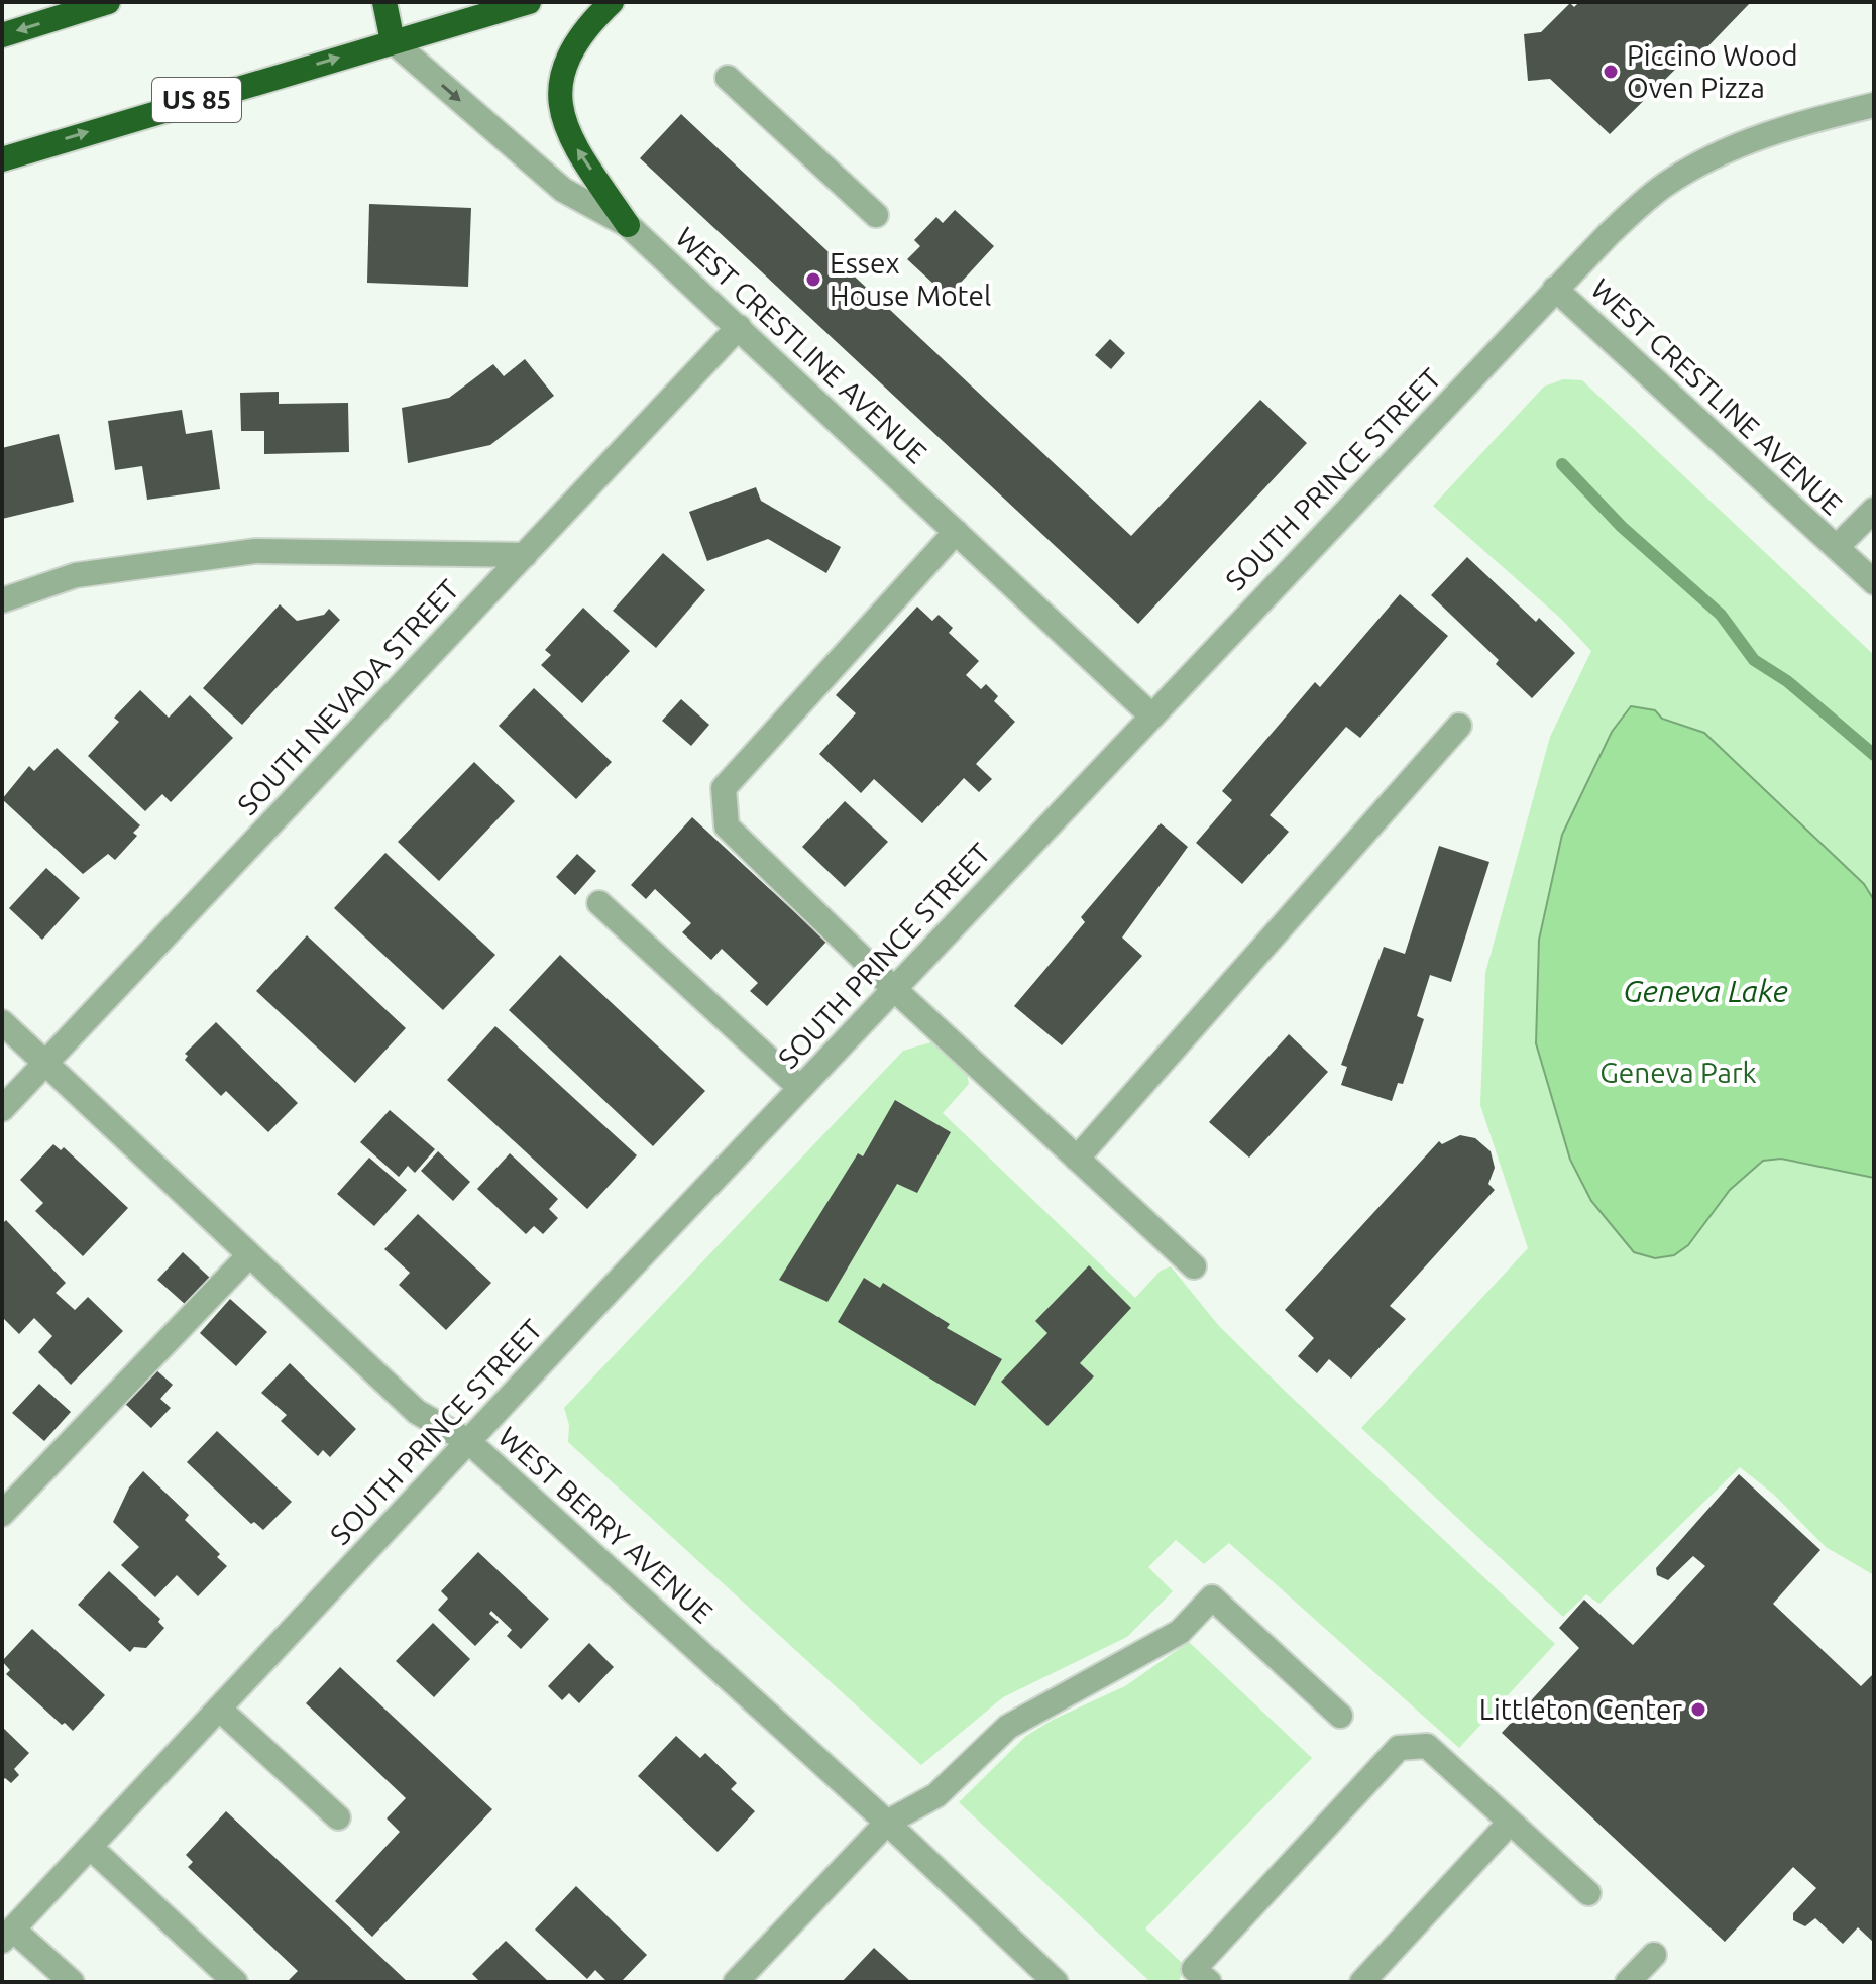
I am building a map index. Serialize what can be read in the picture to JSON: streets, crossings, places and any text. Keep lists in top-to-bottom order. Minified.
{"streets":{"highway":["US 85"],"street":["WEST CRESTLINE AVENUE","SOUTH PRINCE STREET","SOUTH NEVADA STREET","WEST BERRY AVENUE"]},"crossings":[["US 85","WEST CRESTLINE AVENUE"],["WEST CRESTLINE AVENUE","SOUTH PRINCE STREET"],["WEST CRESTLINE AVENUE","SOUTH NEVADA STREET"],["SOUTH PRINCE STREET","WEST BERRY AVENUE"],["SOUTH NEVADA STREET","WEST BERRY AVENUE"]],"water":["Geneva Lake"],"parks":["Geneva Park"],"places":["Piccino Wood Oven Pizza","Essex House Motel","Littleton Center"]}
